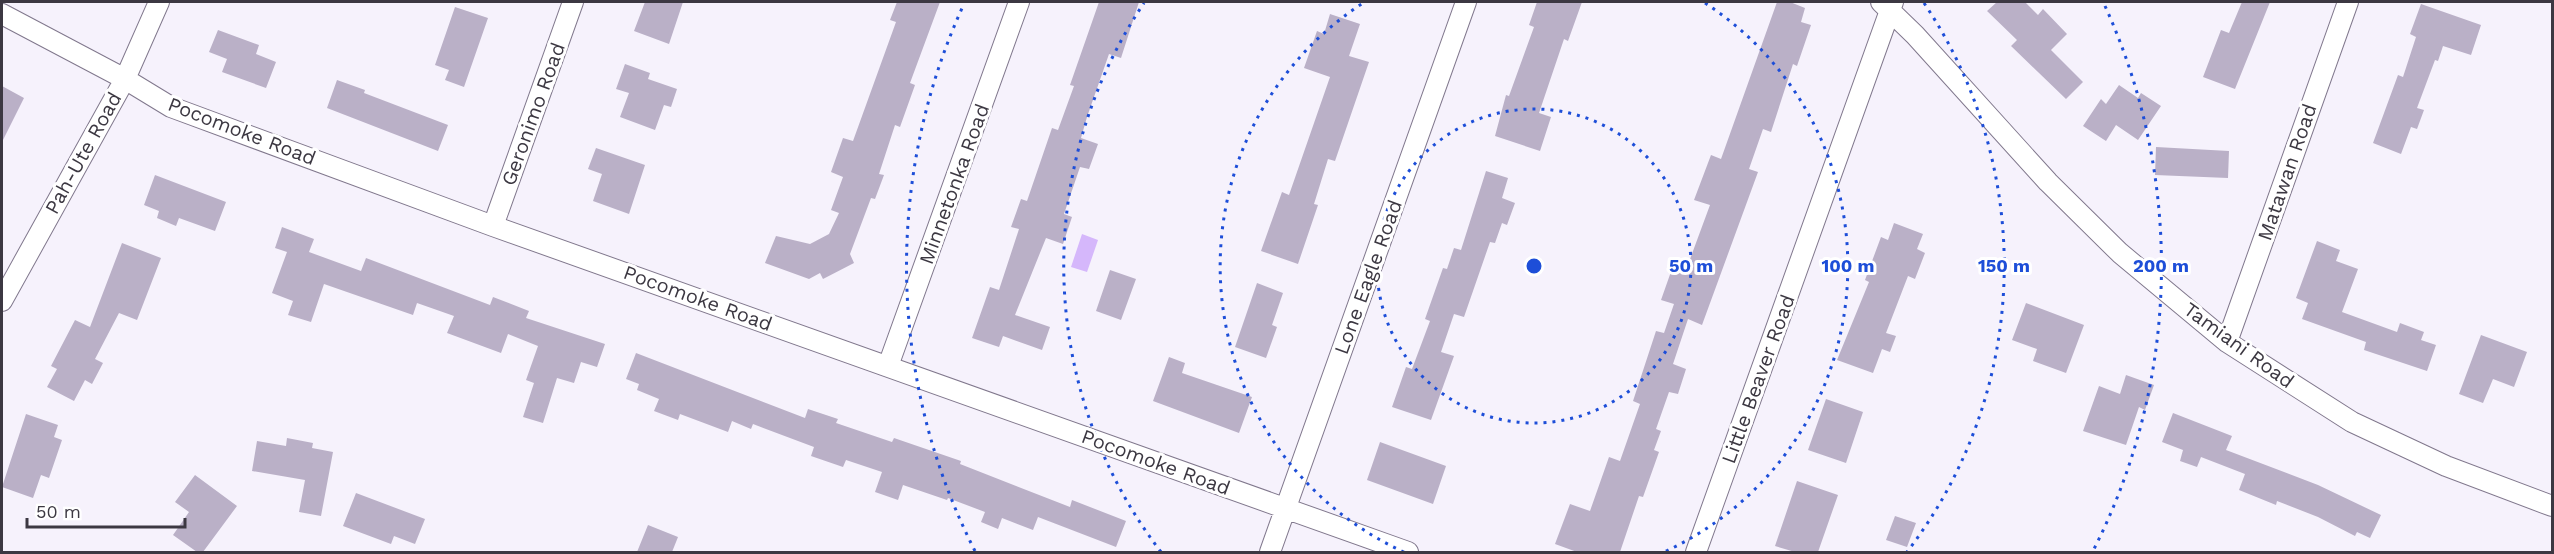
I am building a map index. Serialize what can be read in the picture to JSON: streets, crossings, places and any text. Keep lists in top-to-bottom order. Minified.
{"streets":{"street":["Geronimo Road","Pocomoke Road","Pah-Ute Road","Matawan Road","Minnetonka Road","Lone Eagle Road","Tamiani Road","Little Beaver Road"]},"crossings":[["Geronimo Road","Pocomoke Road"],["Pocomoke Road","Pah-Ute Road"],["Pocomoke Road","Minnetonka Road"],["Pocomoke Road","Lone Eagle Road"],["Matawan Road","Tamiani Road"],["Tamiani Road","Little Beaver Road"]],"scale_bar":"50 m","rings":["50 m","100 m","150 m","200 m"]}
